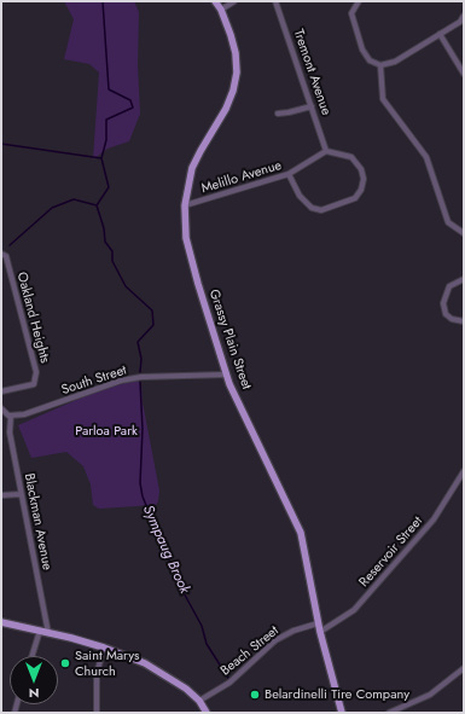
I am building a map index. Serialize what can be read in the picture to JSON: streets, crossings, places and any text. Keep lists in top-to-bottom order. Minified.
{"streets":{"main road":["Grassy Plain Street"],"street":["Tremont Avenue","Melillo Avenue","Oakland Heights","South Street","Blackman Avenue","Reservoir Street","Beach Street"]},"crossings":[["Tremont Avenue","Melillo Avenue"],["Melillo Avenue","Grassy Plain Street"],["Grassy Plain Street","South Street"],["Grassy Plain Street","Reservoir Street"],["Grassy Plain Street","Beach Street"],["South Street","Blackman Avenue"]],"water":["Sympaug Brook"],"parks":["Parloa Park"],"places":["Saint Marys Church","Belardinelli Tire Company"],"north":"bottom"}
